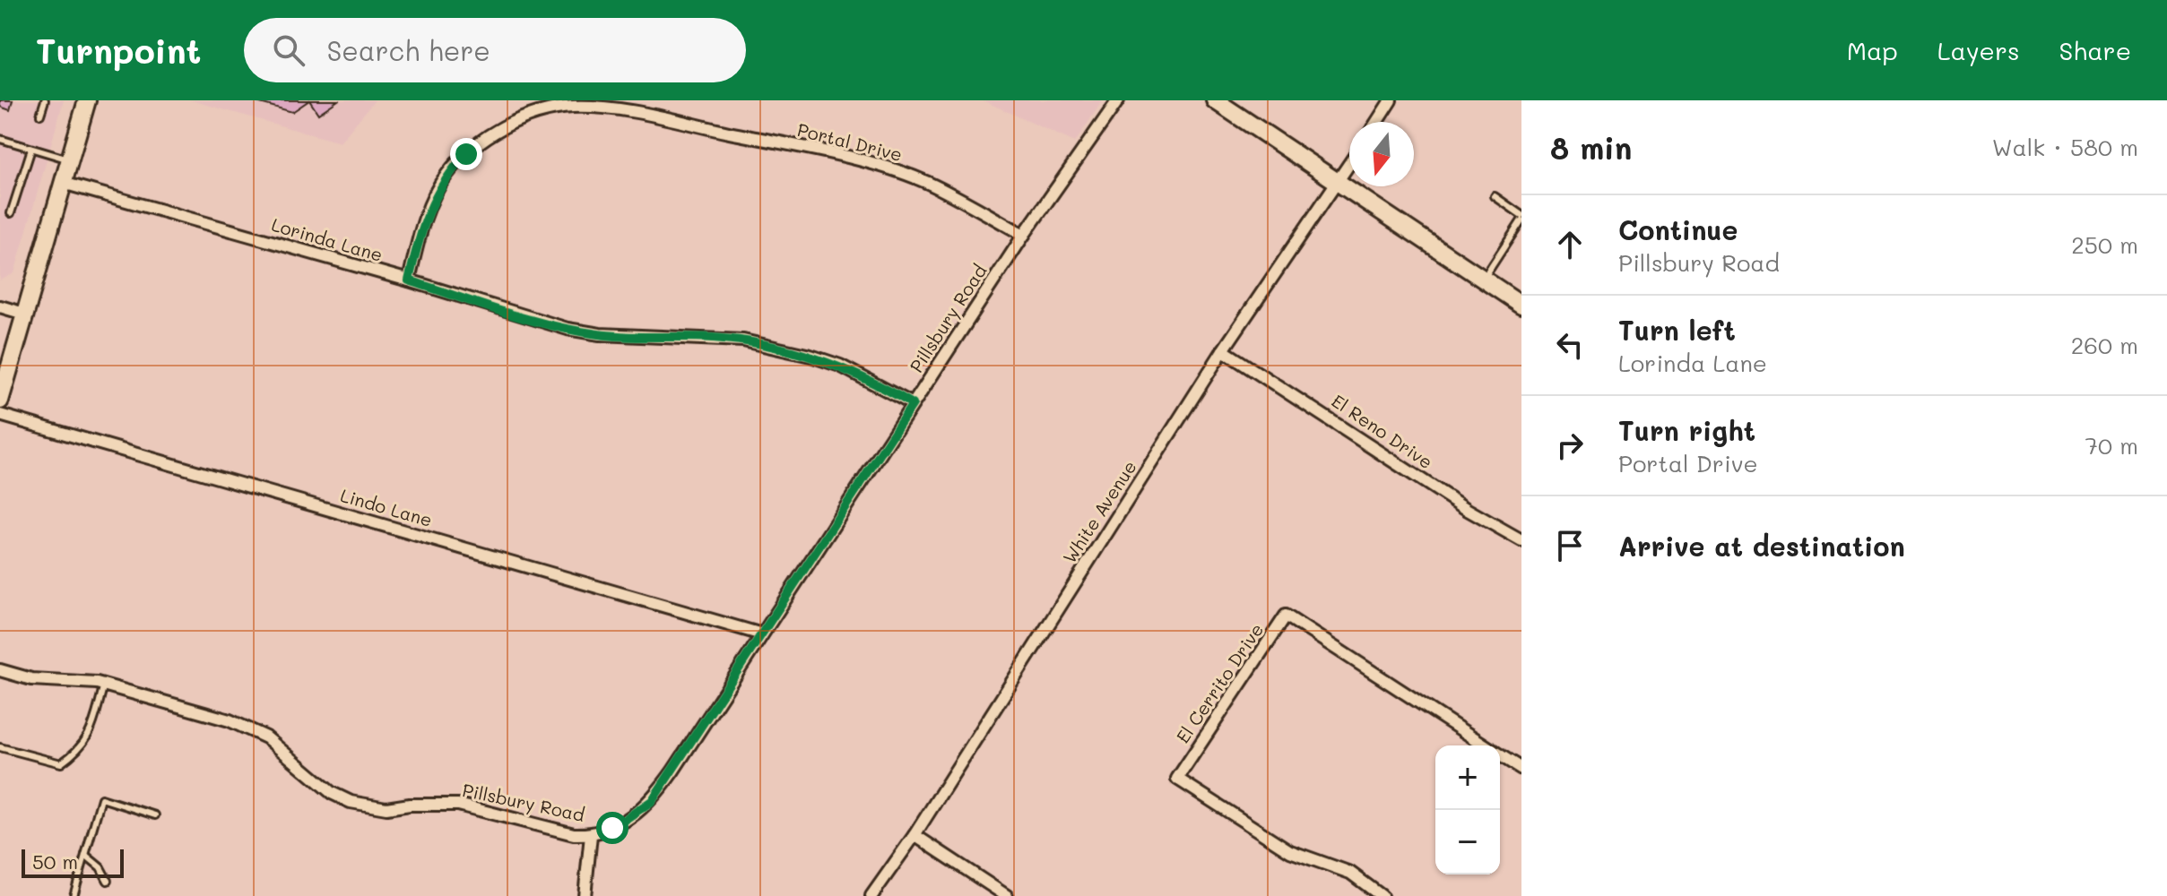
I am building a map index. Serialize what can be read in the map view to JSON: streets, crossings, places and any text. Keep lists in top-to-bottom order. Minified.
{"streets":{"street":["Portal Drive","Lorinda Lane","Pillsbury Road","El Reno Drive","Lindo Lane","White Avenue","El Cerrito Drive"]},"crossings":[["Portal Drive","Lorinda Lane"],["Portal Drive","Pillsbury Road"],["Lorinda Lane","Pillsbury Road"],["Pillsbury Road","Lindo Lane"],["El Reno Drive","White Avenue"]],"scale_bar":"50 m","north":"bottom","page":{"header":"Turnpoint","search":"Search here","nav":["Map","Layers","Share"],"heading":["8 min","Walk · 580 m"],"list":[["Continue","Pillsbury Road","250 m"],["Turn left","Lorinda Lane","260 m"],["Turn right","Portal Drive","70 m"],"Arrive at destination"],"map_buttons":["+","−"],"scale":"50 m"}}
